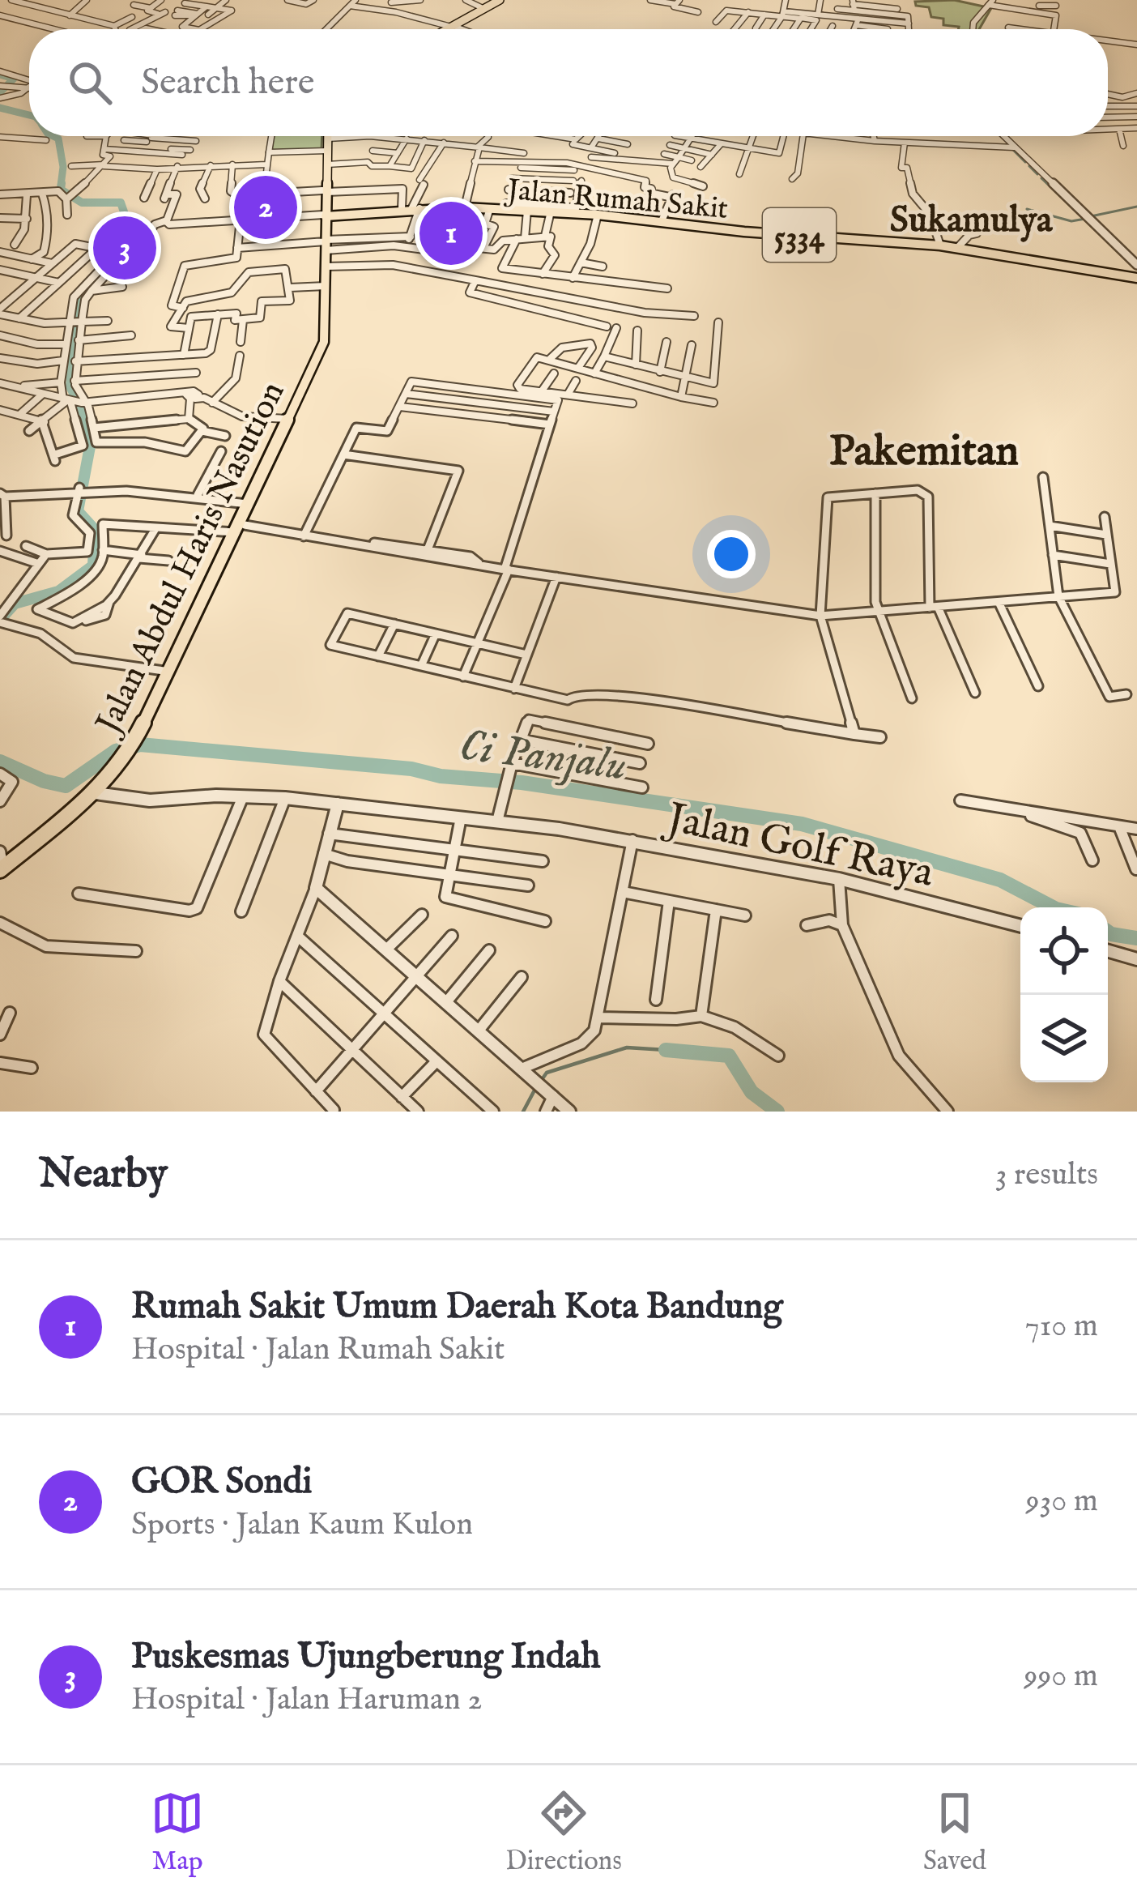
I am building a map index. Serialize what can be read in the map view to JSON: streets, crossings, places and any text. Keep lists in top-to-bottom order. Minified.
{"streets":{"main road":["Jalan Rumah Sakit","5334","Jalan Abdul Haris Nasution"],"street":["Jalan Golf Raya"]},"crossings":[["Jalan Rumah Sakit","Jalan Abdul Haris Nasution"],["Jalan Abdul Haris Nasution","Jalan Golf Raya"]],"districts":["Sukamulya","Pakemitan"],"water":["Ci Panjalu"],"page":{"search":"Search here","pins":["2","1","3"],"heading":["Nearby","3 results"],"list":[{"mark":"1","name":"Rumah Sakit Umum Daerah Kota Bandung","note":"Hospital · Jalan Rumah Sakit","value":"710 m"},{"mark":"2","name":"GOR Sondi","note":"Sports · Jalan Kaum Kulon","value":"930 m"},{"mark":"3","name":"Puskesmas Ujungberung Indah","note":"Hospital · Jalan Haruman 2","value":"990 m"}],"nav":["Map","Directions","Saved"]}}
